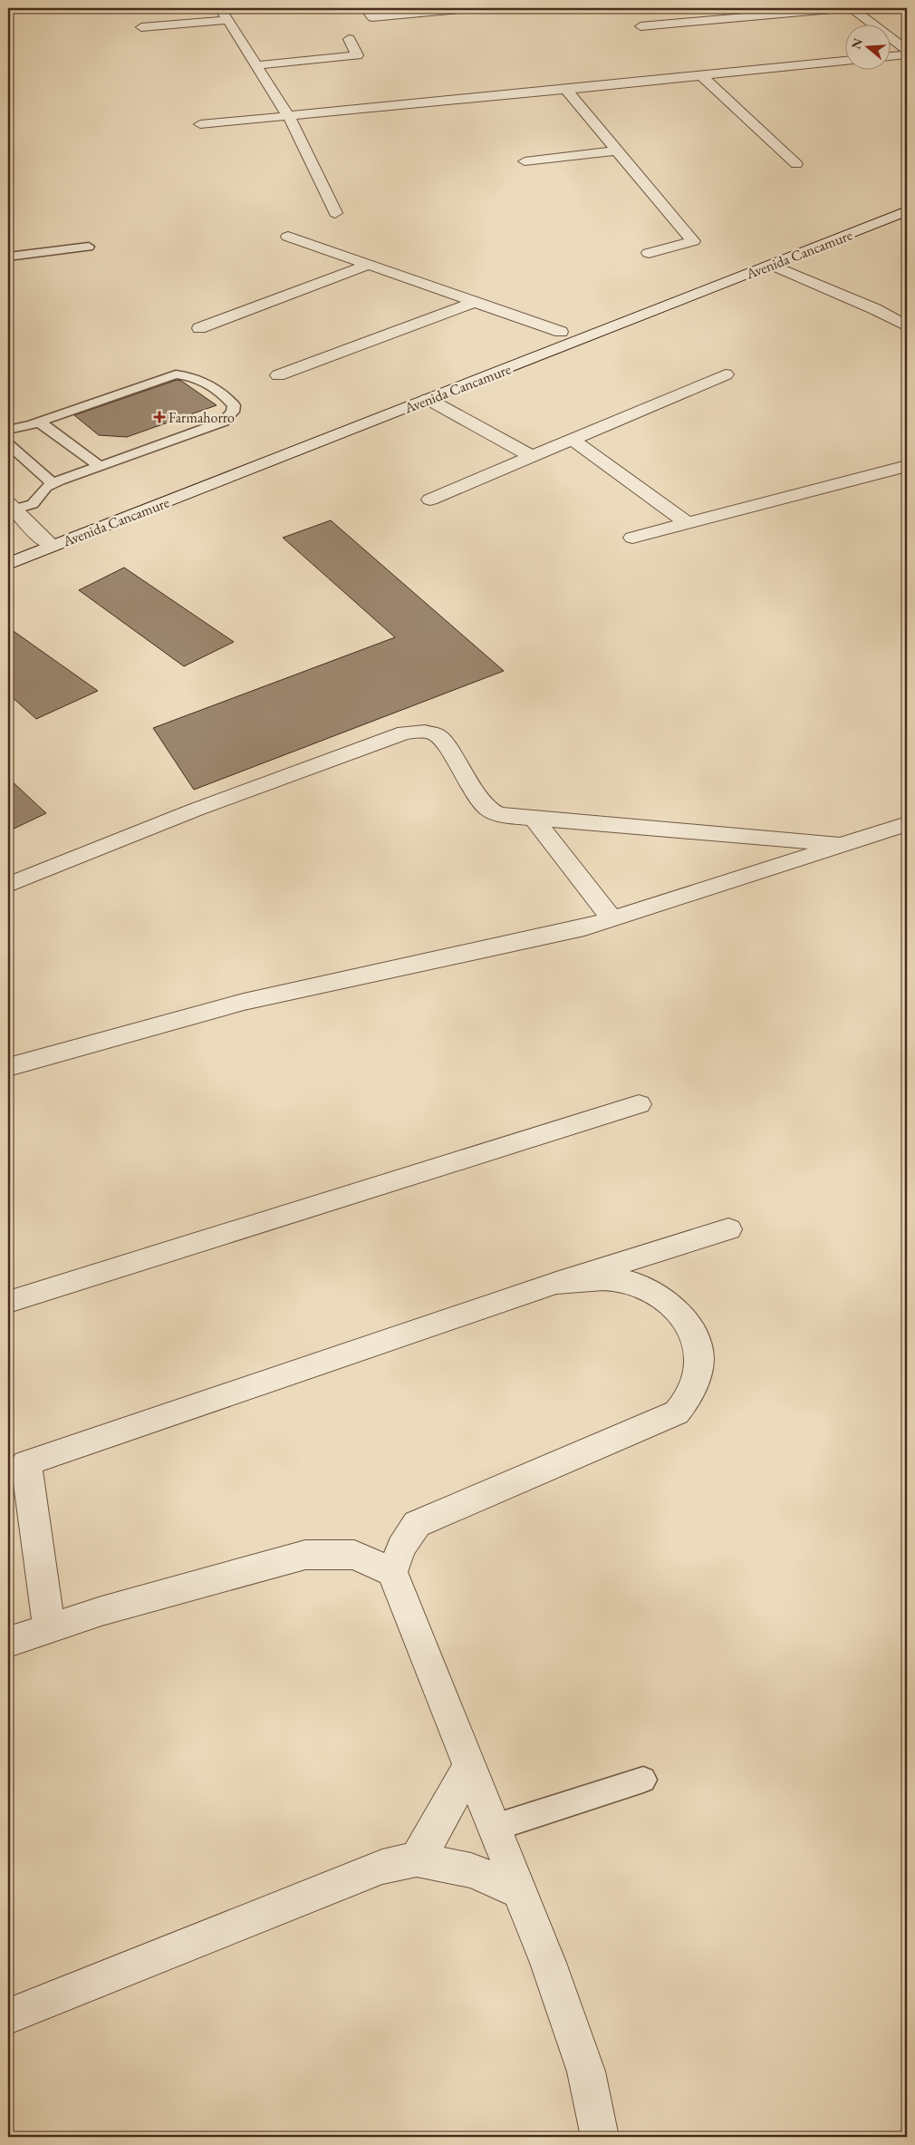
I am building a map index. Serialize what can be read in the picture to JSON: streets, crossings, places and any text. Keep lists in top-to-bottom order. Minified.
{"streets":{"street":["Avenida Cancamure"]},"places":{"health":["Farmahorro"]},"north":"left"}
